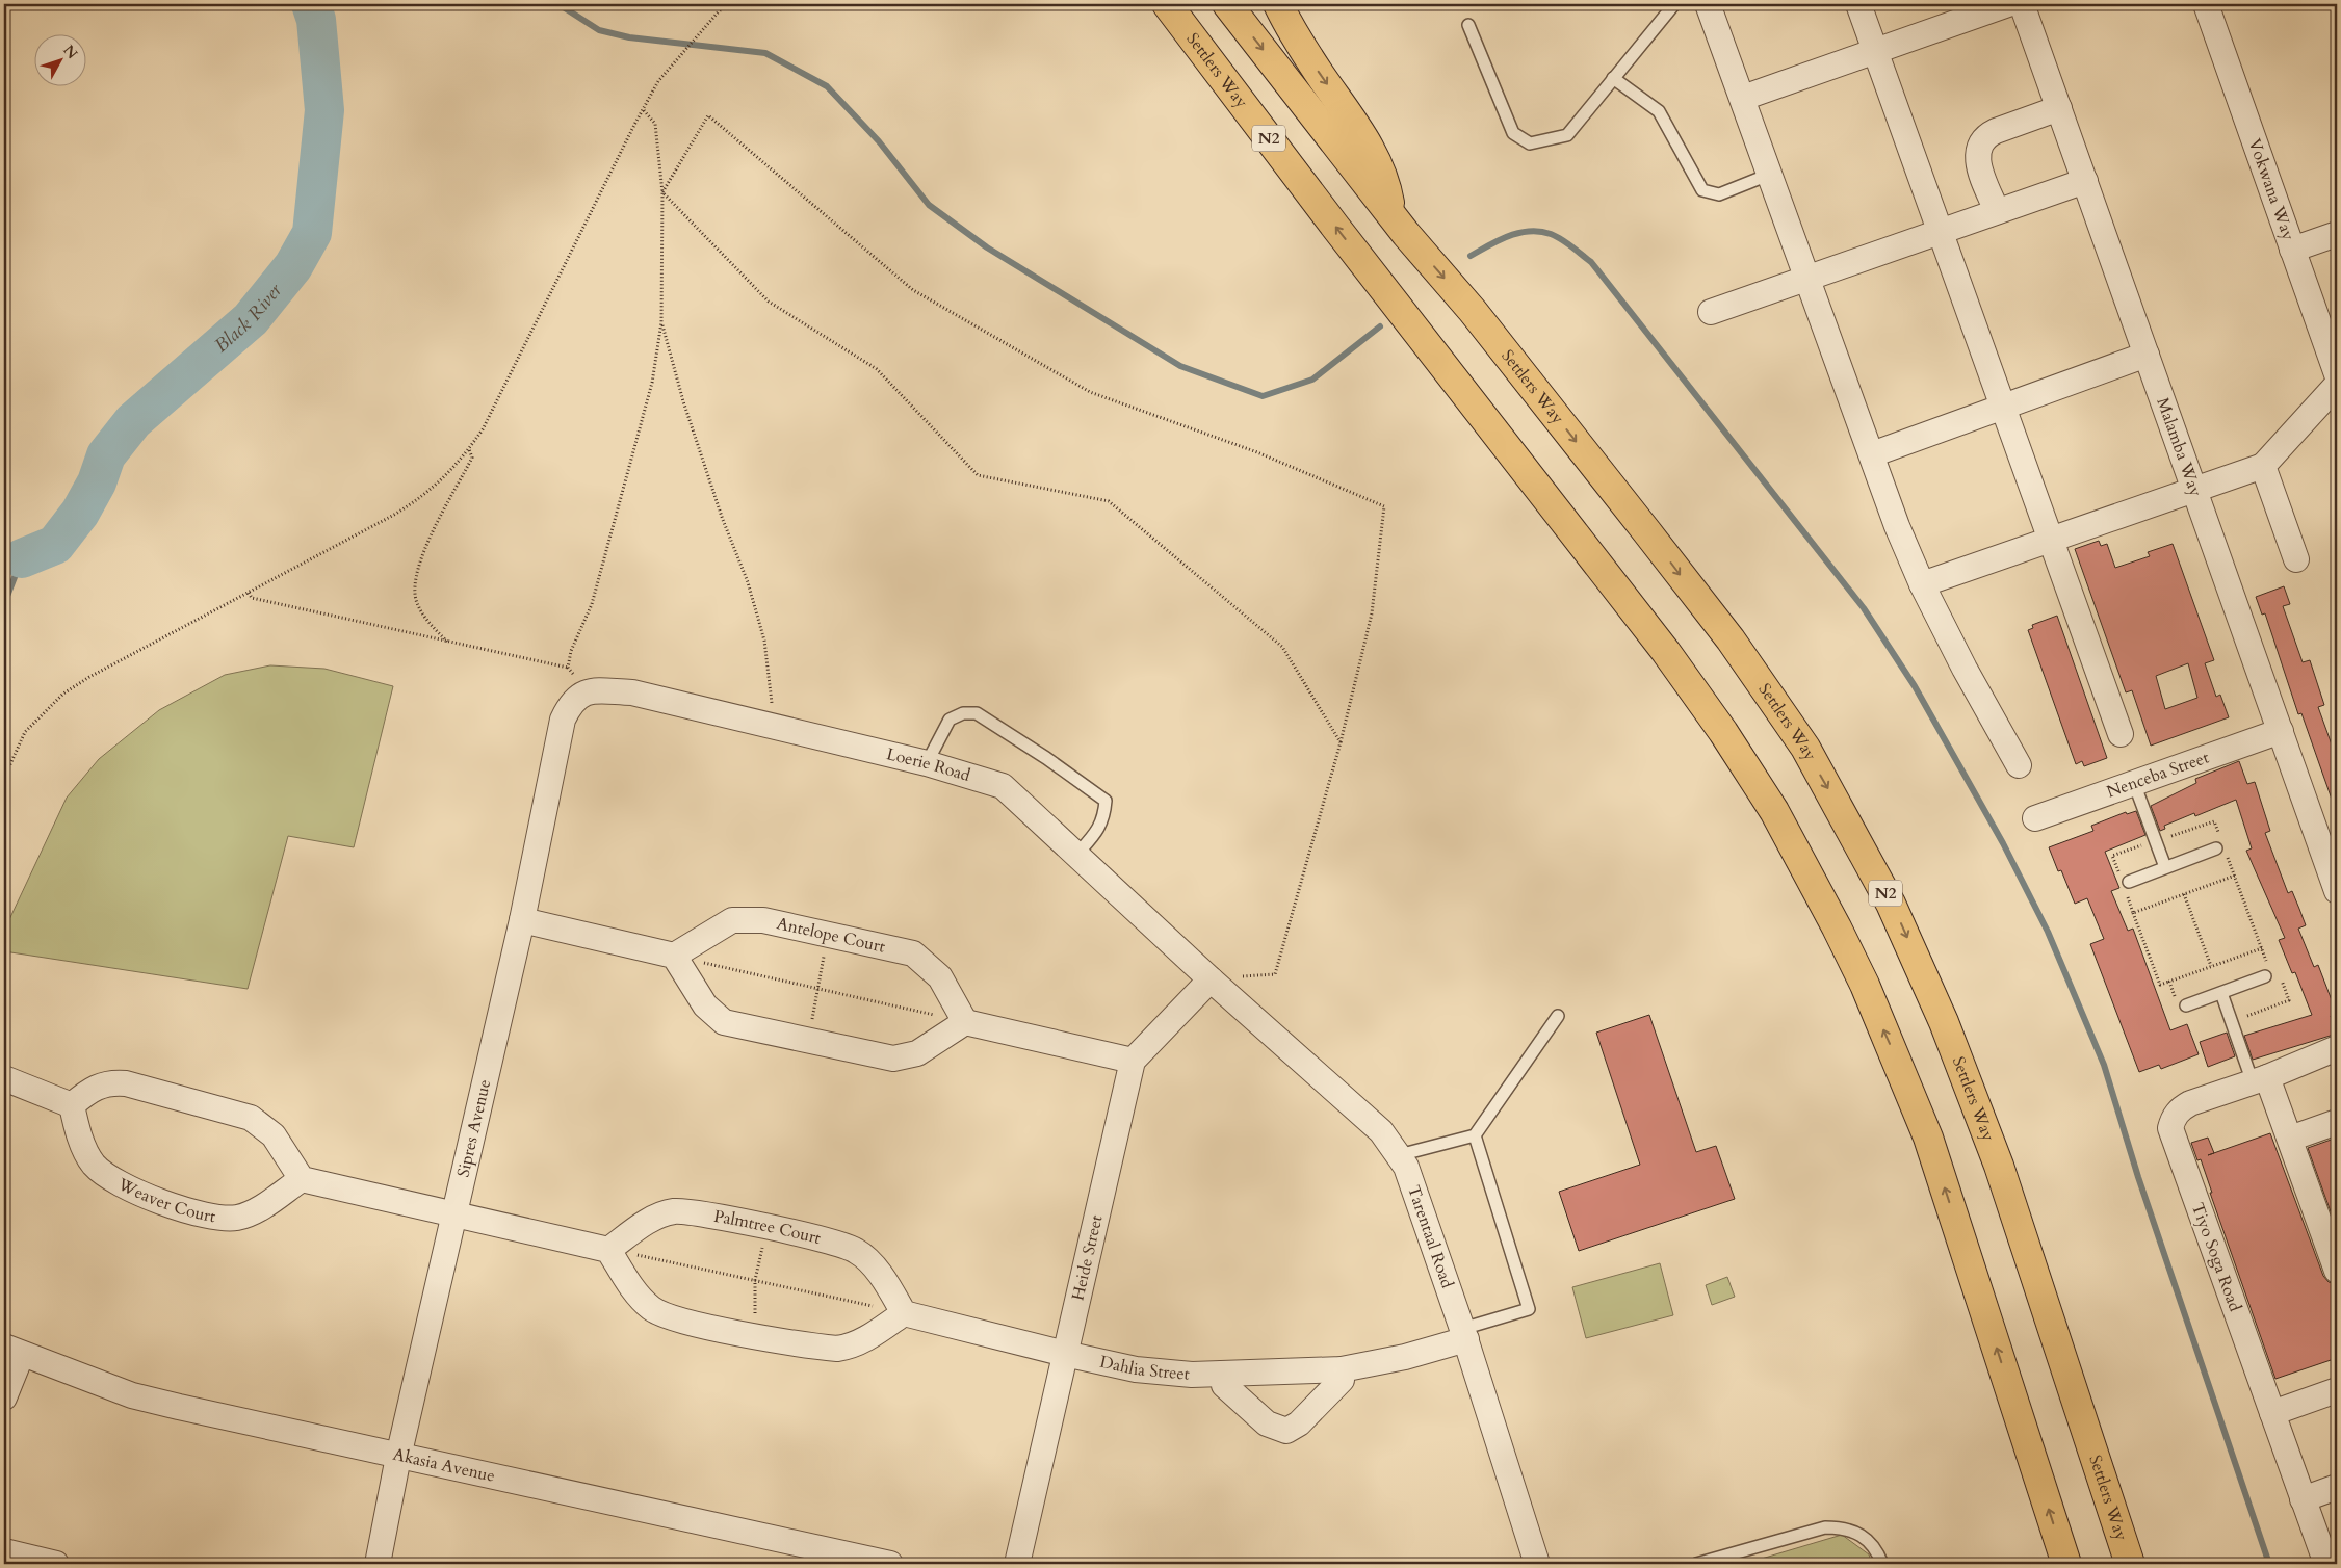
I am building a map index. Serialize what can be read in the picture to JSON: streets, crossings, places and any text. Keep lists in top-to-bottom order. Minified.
{"streets":{"highway":["Settlers Way","N2"],"street":["Vokwana Way","Malamba Way","Loerie Road","Nenceba Street","Antelope Court","Sipres Avenue","Weaver Court","Palmtree Court","Tarentaal Road","Heide Street","Tiyo Soga Road","Dahlia Street","Akasia Avenue"]},"crossings":[["Malamba Way","Nenceba Street"],["Loerie Road","Sipres Avenue"],["Loerie Road","Tarentaal Road"],["Sipres Avenue","Akasia Avenue"],["Tarentaal Road","Dahlia Street"],["Heide Street","Dahlia Street"]],"water":["Black River"],"north":"top right"}
